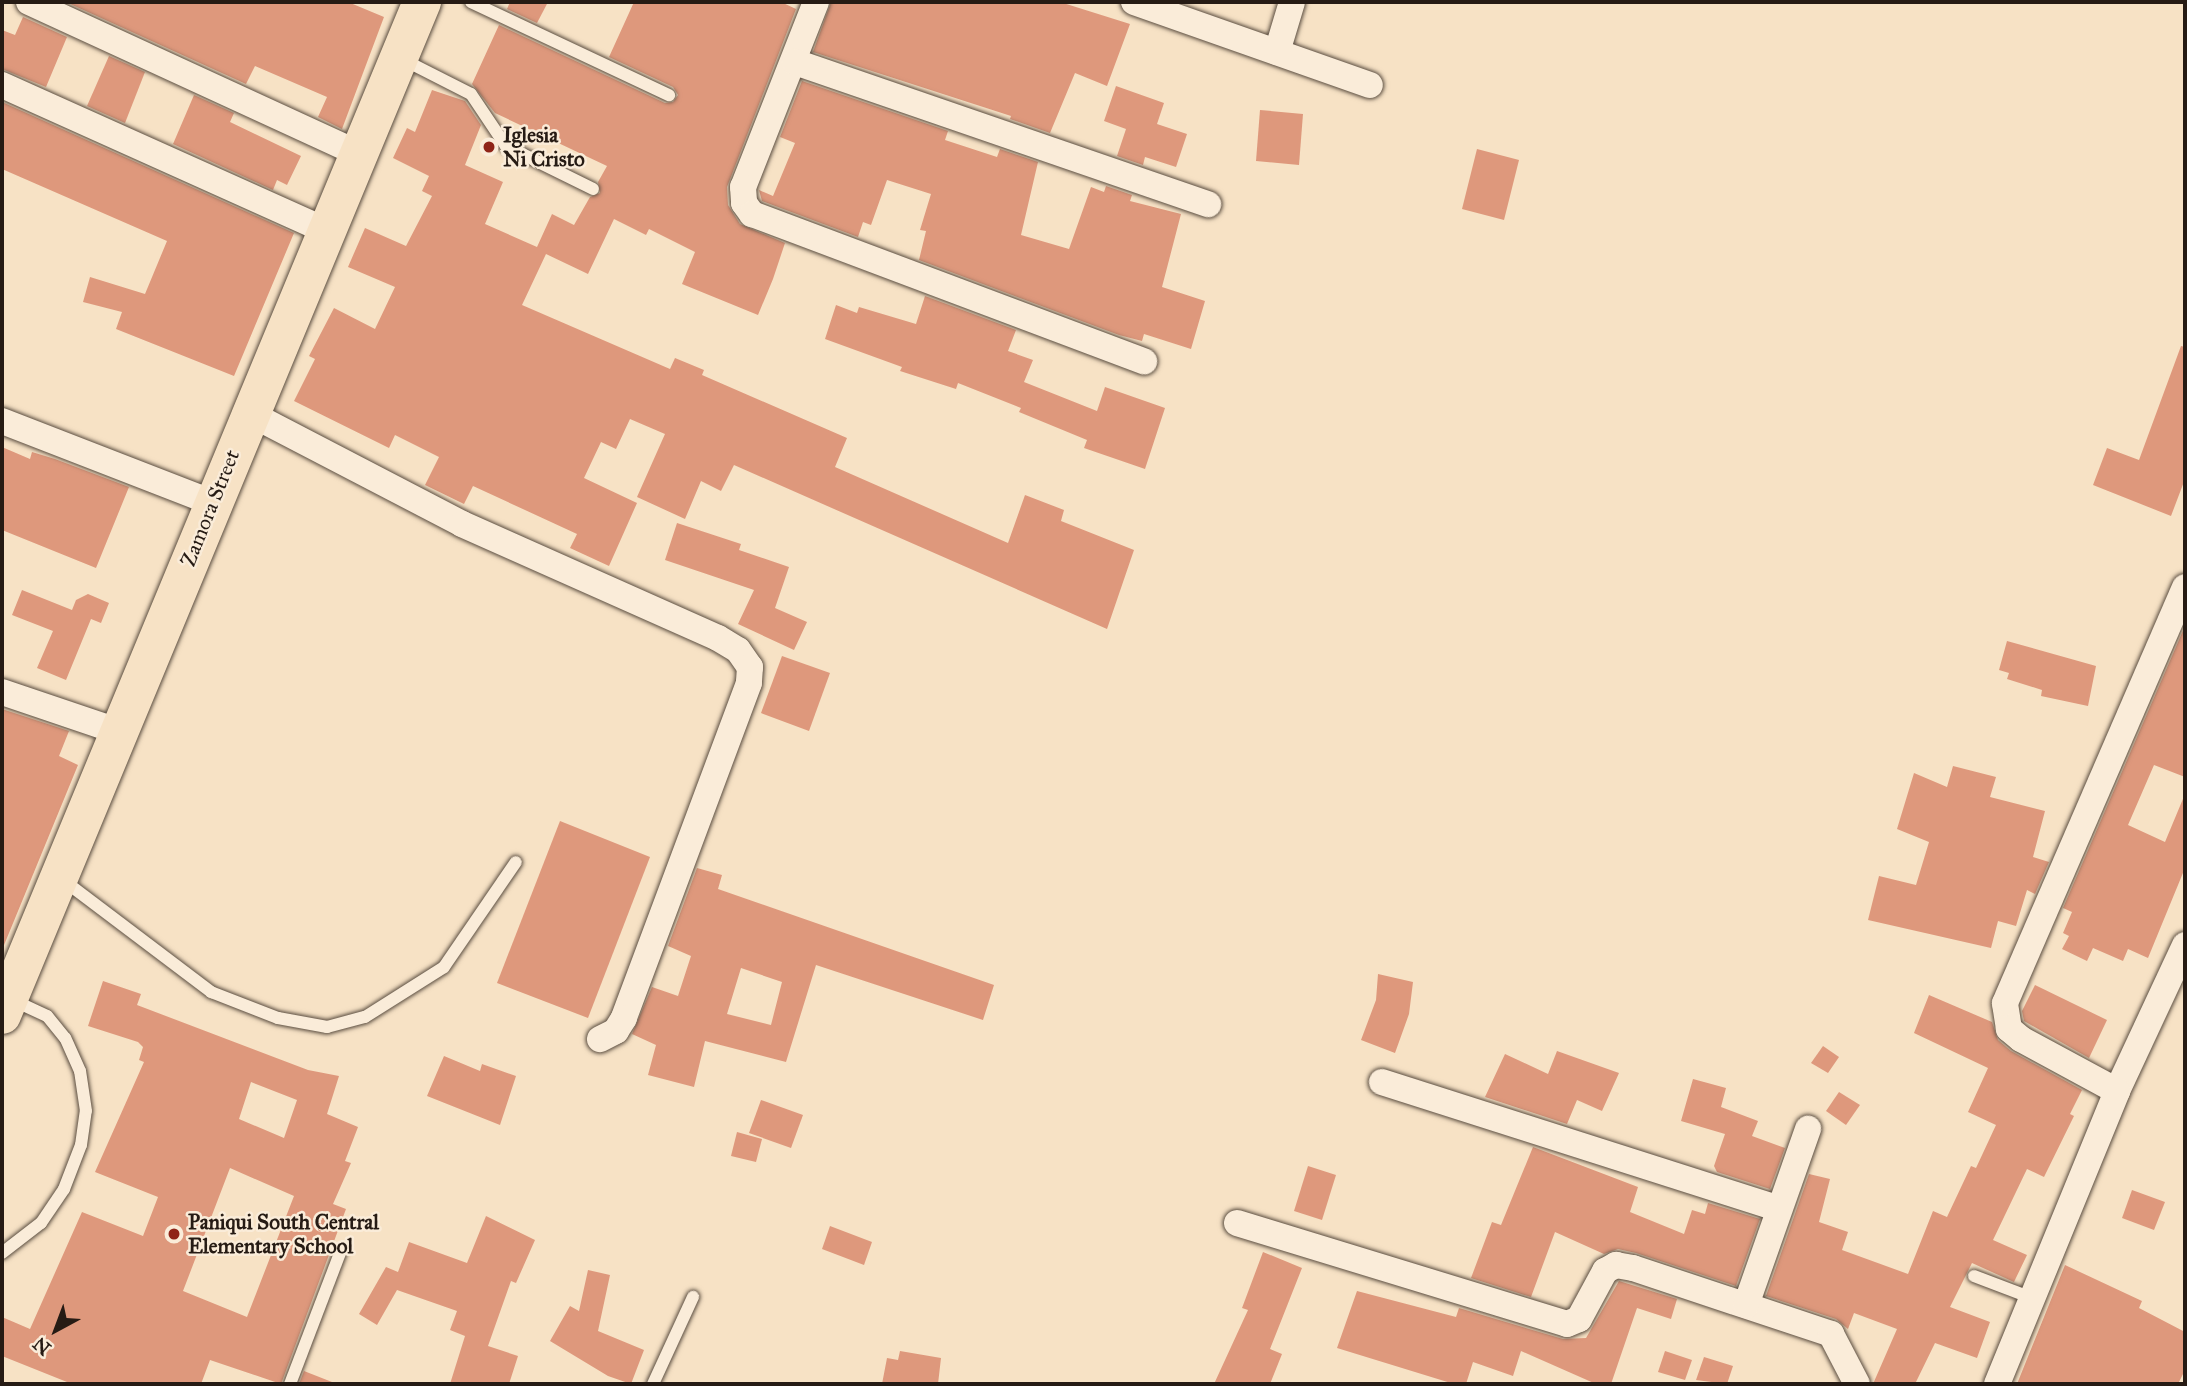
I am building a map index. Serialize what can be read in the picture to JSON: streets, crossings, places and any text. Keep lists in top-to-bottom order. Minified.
{"streets":{"main road":["Zamora Street"]},"places":["Iglesia Ni Cristo","Paniqui South Central Elementary School"],"north":"bottom left"}
